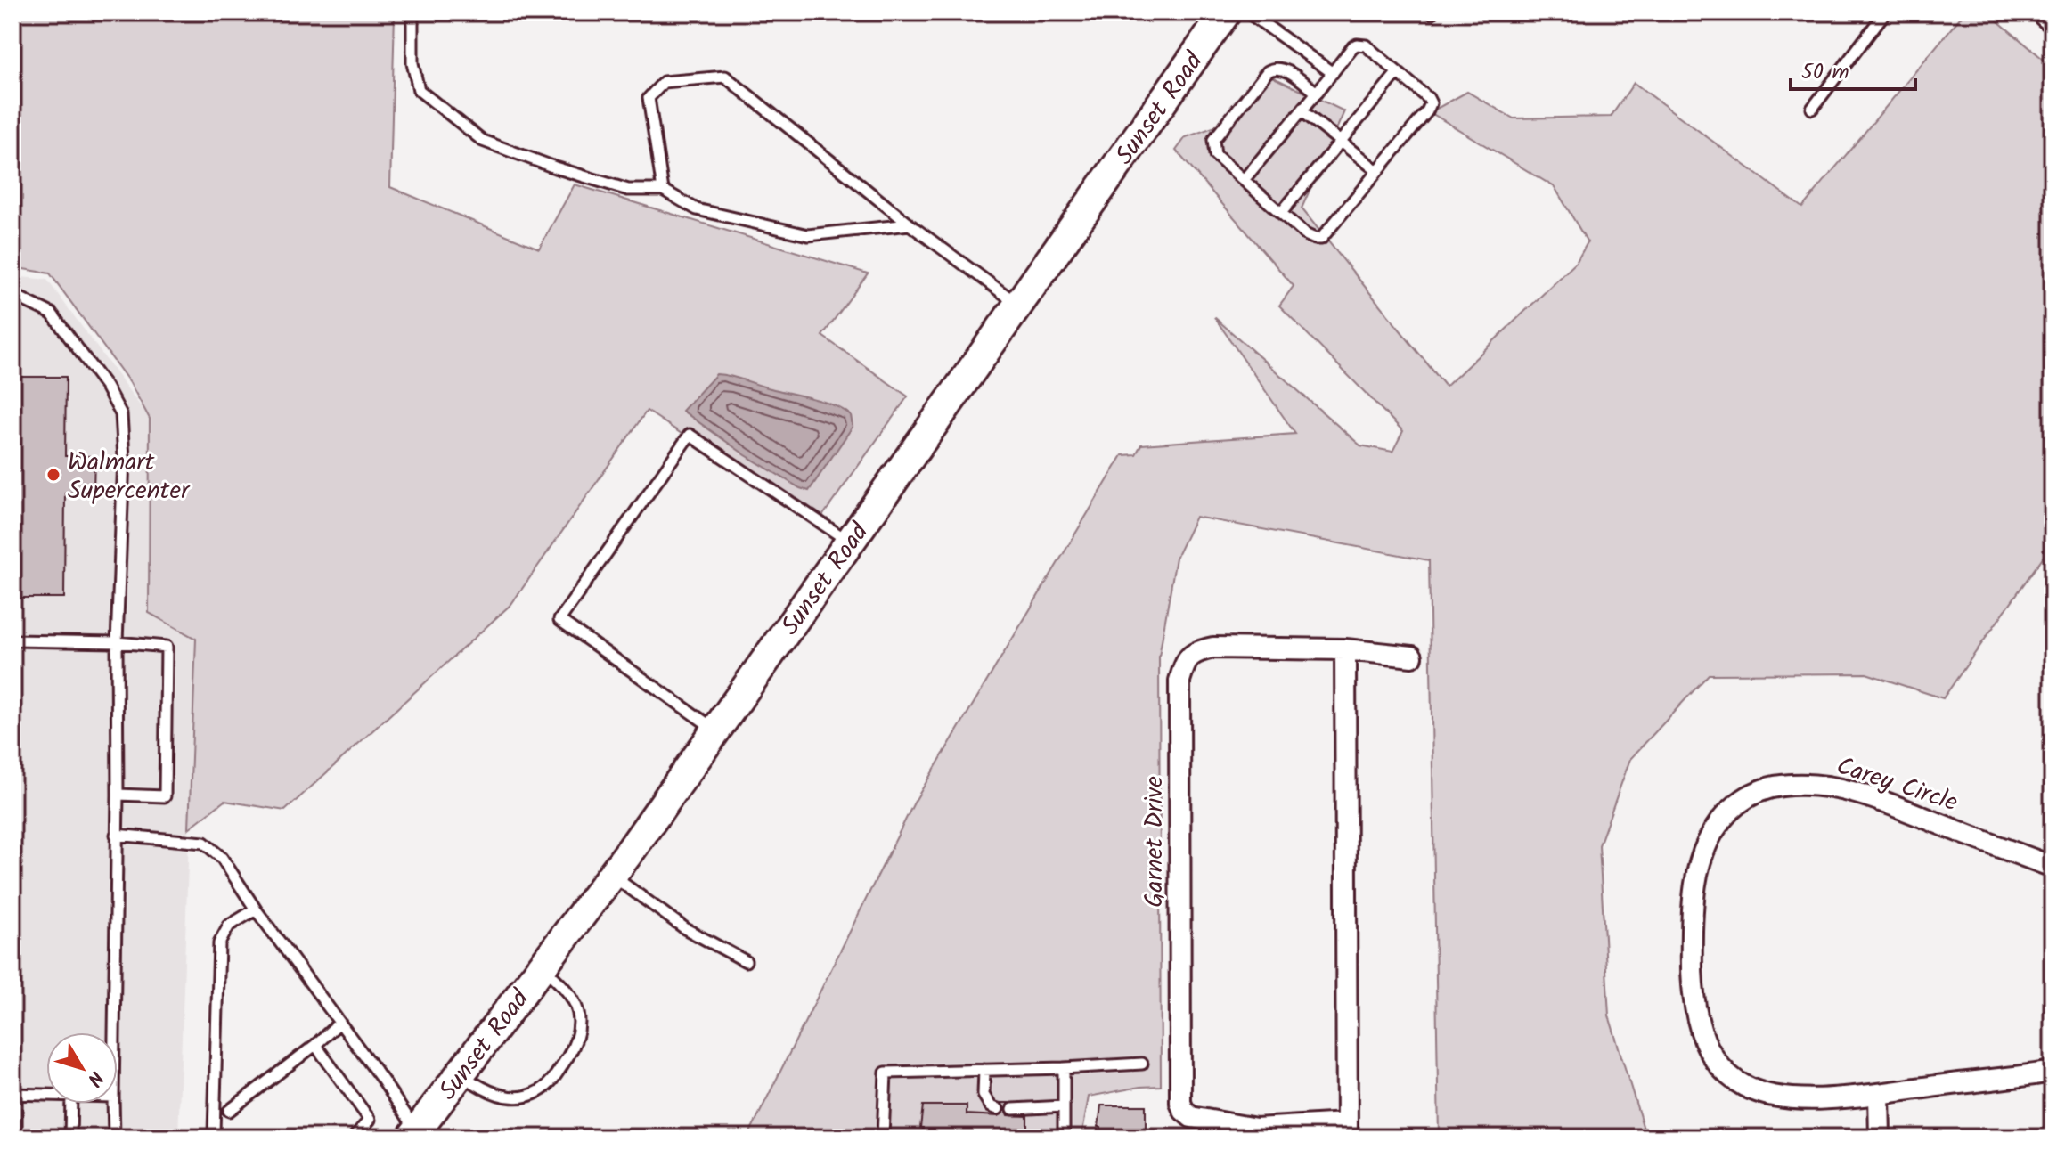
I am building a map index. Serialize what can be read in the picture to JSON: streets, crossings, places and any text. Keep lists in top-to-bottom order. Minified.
{"streets":{"street":["Sunset Road","Carey Circle","Garnet Drive"]},"places":["Walmart Supercenter"],"scale_bar":"50 m","north":"bottom right"}
